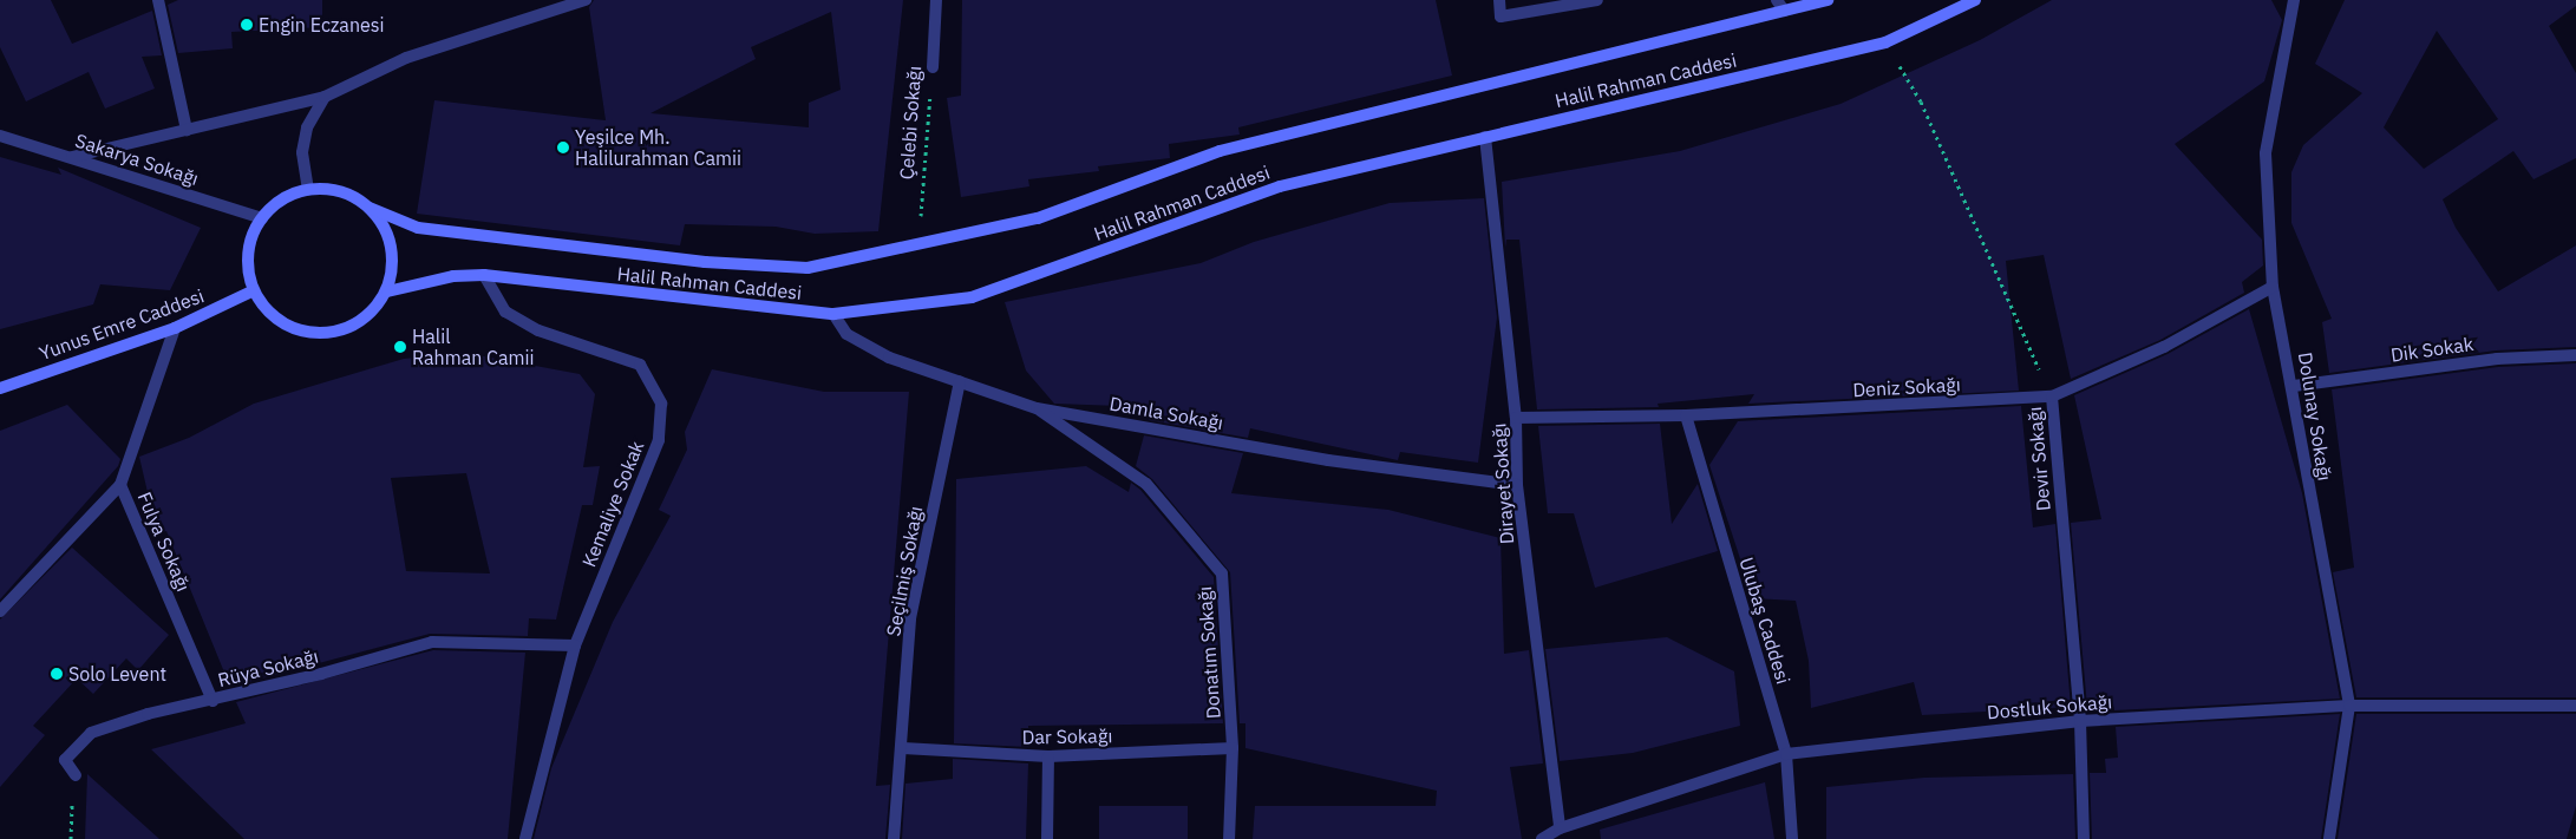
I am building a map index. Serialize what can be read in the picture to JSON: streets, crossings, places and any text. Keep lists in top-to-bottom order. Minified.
{"streets":{"street":["Halil Rahman Caddesi","Çelebi Sokağı","Sakarya Sokağı","Yunus Emre Caddesi","Dik Sokak","Deniz Sokağı","Damla Sokağı","Dolunay Sokağı","Devir Sokağı","Dirayet Sokağı","Kemaliye Sokak","Fulya Sokağı","Seçilmiş Sokağı","Ulubaş Caddesi","Donatım Sokağı","Rüya Sokağı","Dostluk Sokağı","Dar Sokağı"]},"crossings":[["Halil Rahman Caddesi","Çelebi Sokağı"],["Halil Rahman Caddesi","Sakarya Sokağı"],["Halil Rahman Caddesi","Yunus Emre Caddesi"],["Halil Rahman Caddesi","Damla Sokağı"],["Halil Rahman Caddesi","Devir Sokağı"],["Halil Rahman Caddesi","Dirayet Sokağı"],["Halil Rahman Caddesi","Kemaliye Sokak"],["Sakarya Sokağı","Yunus Emre Caddesi"],["Yunus Emre Caddesi","Fulya Sokağı"],["Dik Sokak","Dolunay Sokağı"],["Deniz Sokağı","Dolunay Sokağı"],["Deniz Sokağı","Devir Sokağı"],["Deniz Sokağı","Dirayet Sokağı"],["Deniz Sokağı","Ulubaş Caddesi"],["Damla Sokağı","Dirayet Sokağı"],["Damla Sokağı","Seçilmiş Sokağı"],["Damla Sokağı","Donatım Sokağı"],["Dolunay Sokağı","Dostluk Sokağı"],["Devir Sokağı","Dostluk Sokağı"],["Dirayet Sokağı","Dostluk Sokağı"],["Kemaliye Sokak","Rüya Sokağı"],["Fulya Sokağı","Rüya Sokağı"],["Seçilmiş Sokağı","Dar Sokağı"],["Ulubaş Caddesi","Dostluk Sokağı"],["Donatım Sokağı","Dar Sokağı"]],"places":["Engin Eczanesi","Yeşilce Mh. Halilurahman Camii","Halil Rahman Camii","Solo Levent"]}
